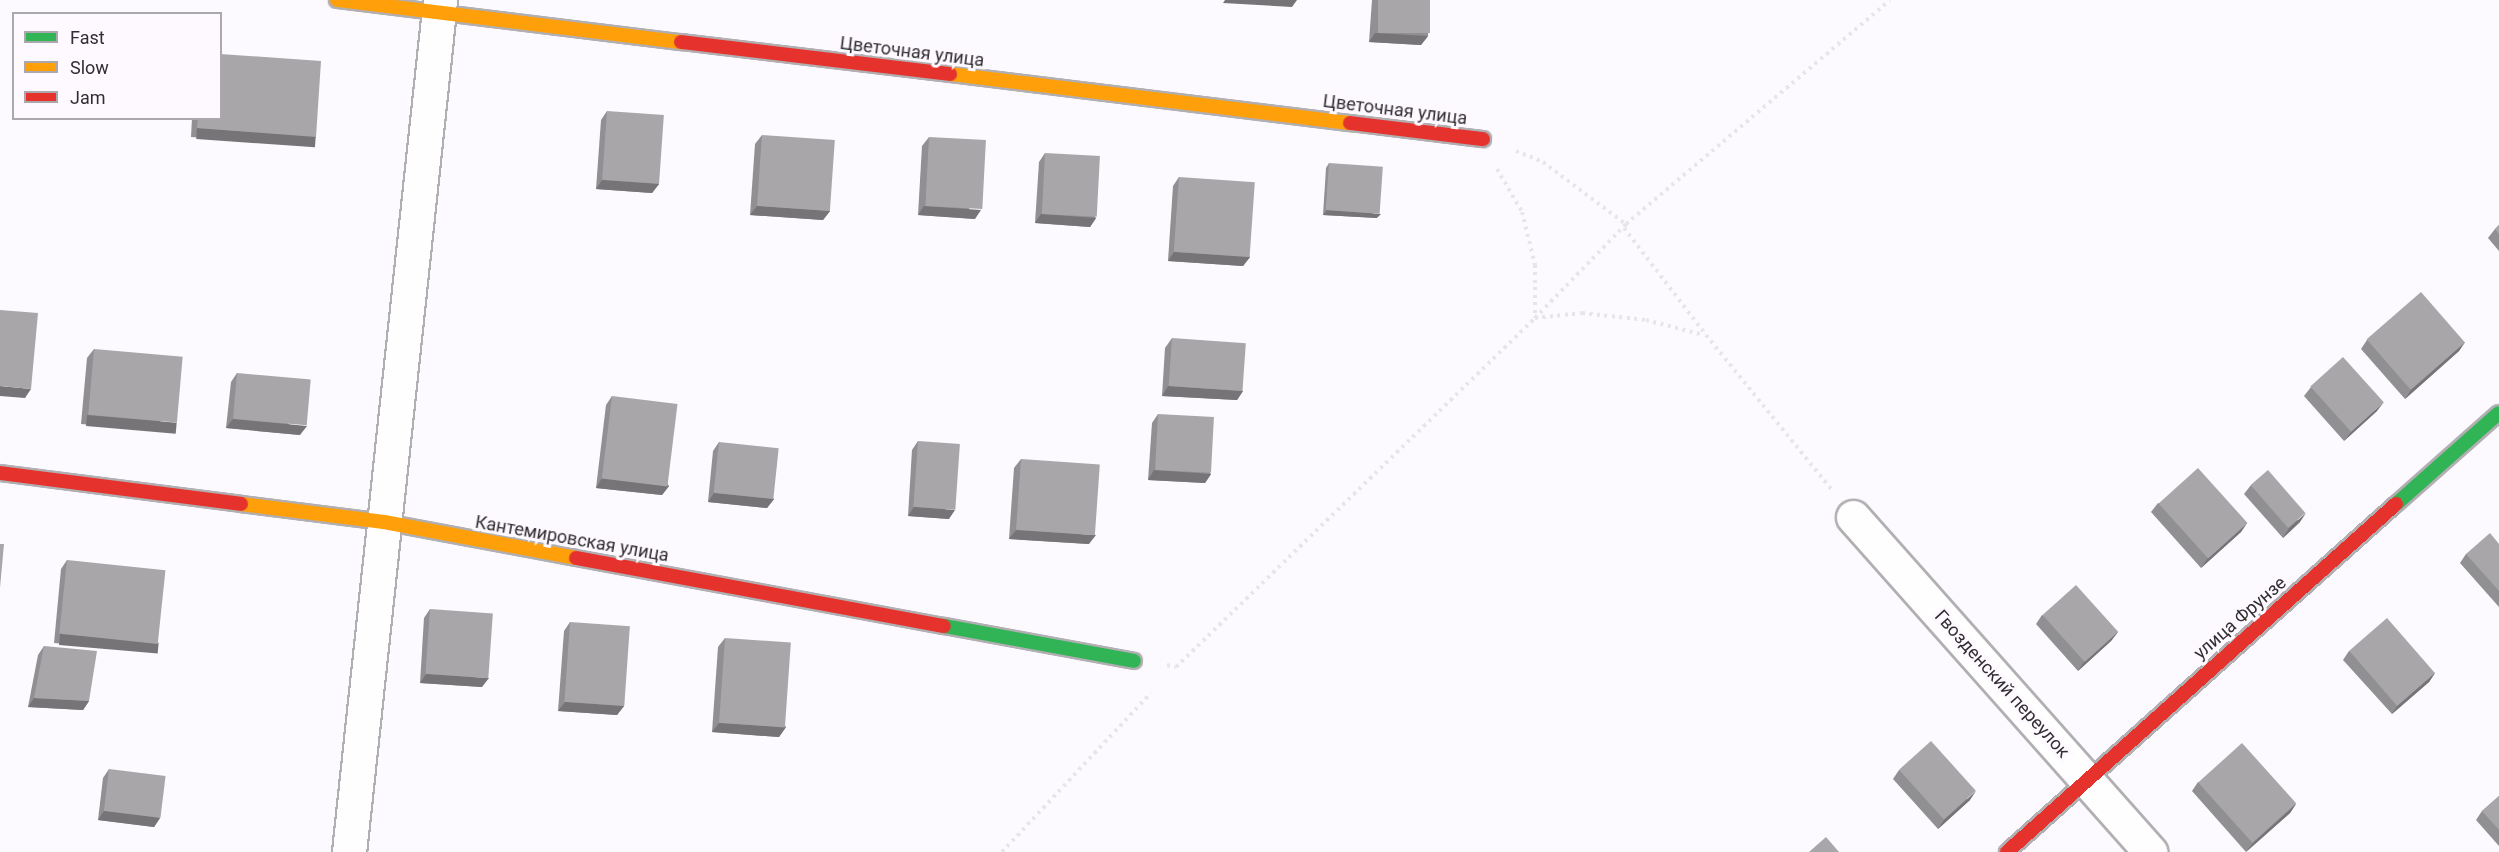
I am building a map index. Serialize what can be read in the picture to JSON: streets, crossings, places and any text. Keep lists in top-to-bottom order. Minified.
{"streets":{"street":["Цветочная улица","Кантемировская улица","улица Фрунзе","Гвозденский переулок"]},"crossings":[["улица Фрунзе","Гвозденский переулок"]],"legend":["Fast","Slow","Jam"]}
